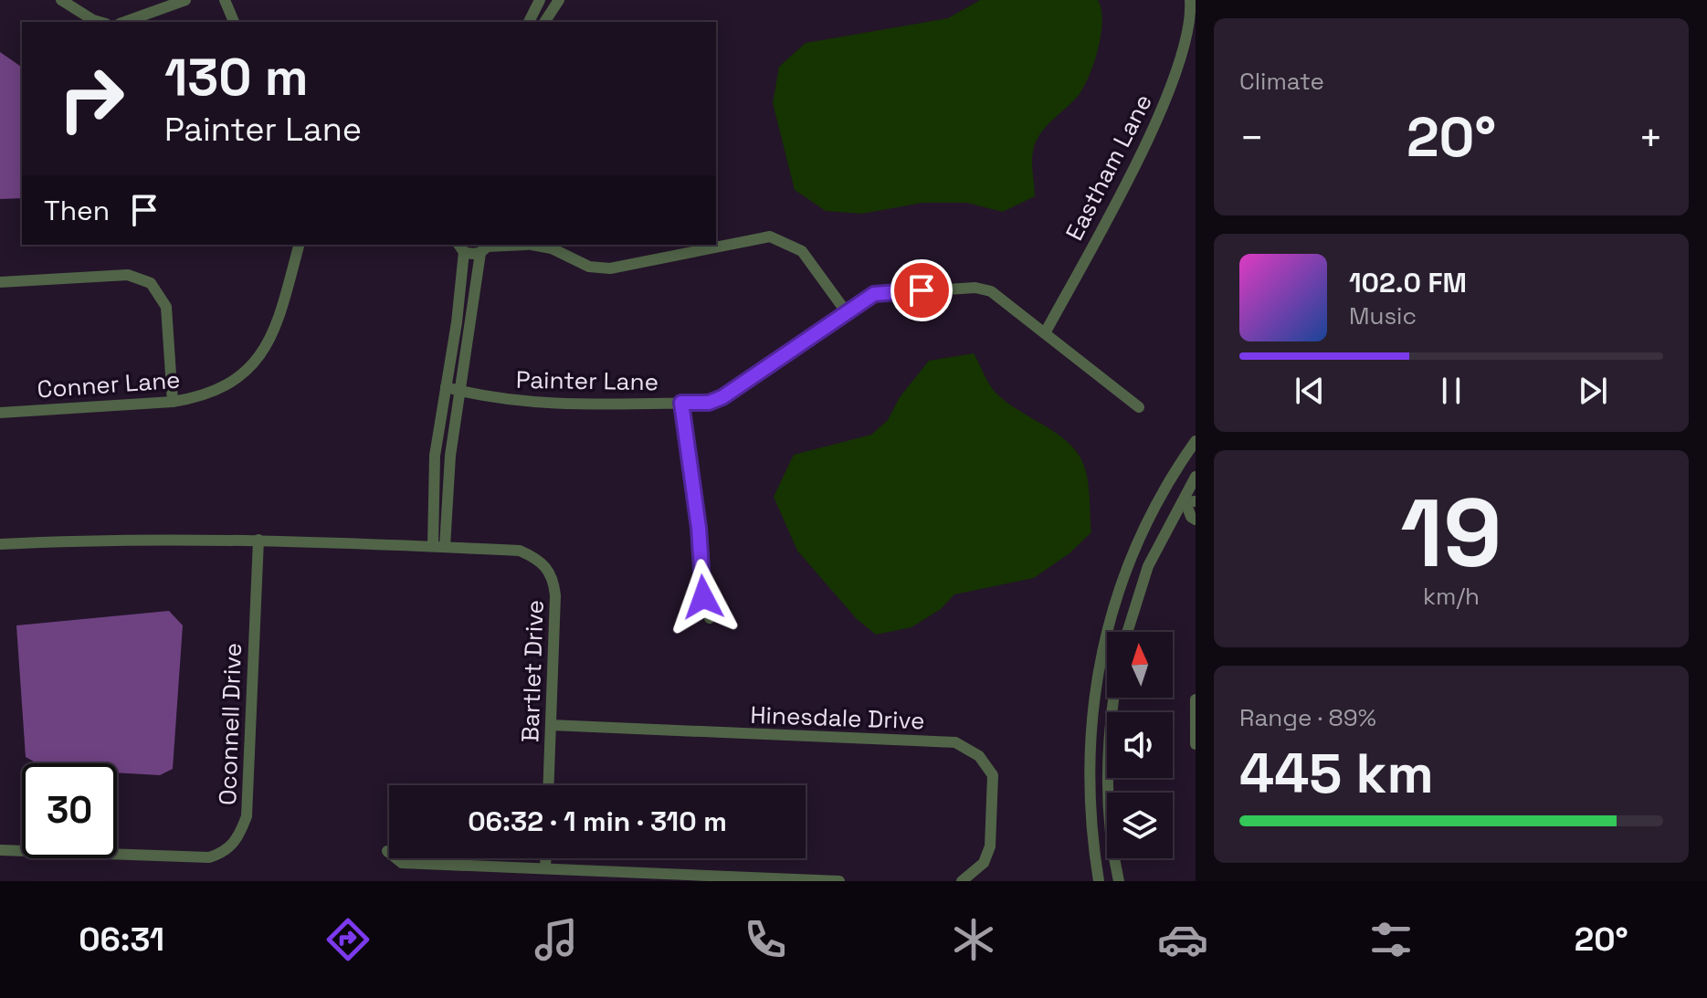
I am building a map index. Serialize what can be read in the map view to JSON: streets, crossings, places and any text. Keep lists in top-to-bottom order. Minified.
{"streets":{"street":["Eastham Lane","Painter Lane","Conner Lane","Bartlet Drive","Hinesdale Drive","Oconnell Drive"]},"crossings":[["Eastham Lane","Painter Lane"],["Bartlet Drive","Hinesdale Drive"]],"north":"top","page":{"tile":["Climate",["19","km/h"],["Range · 89%","445 km"]],"turn":["130 m","Painter Lane"],"heat":["−","20°","+"],"then":"Then","song":["102.0 FM","Music"],"limit":"30","trip":"06:32 · 1 min · 310 m","tabs":["06:31","20°"]}}
